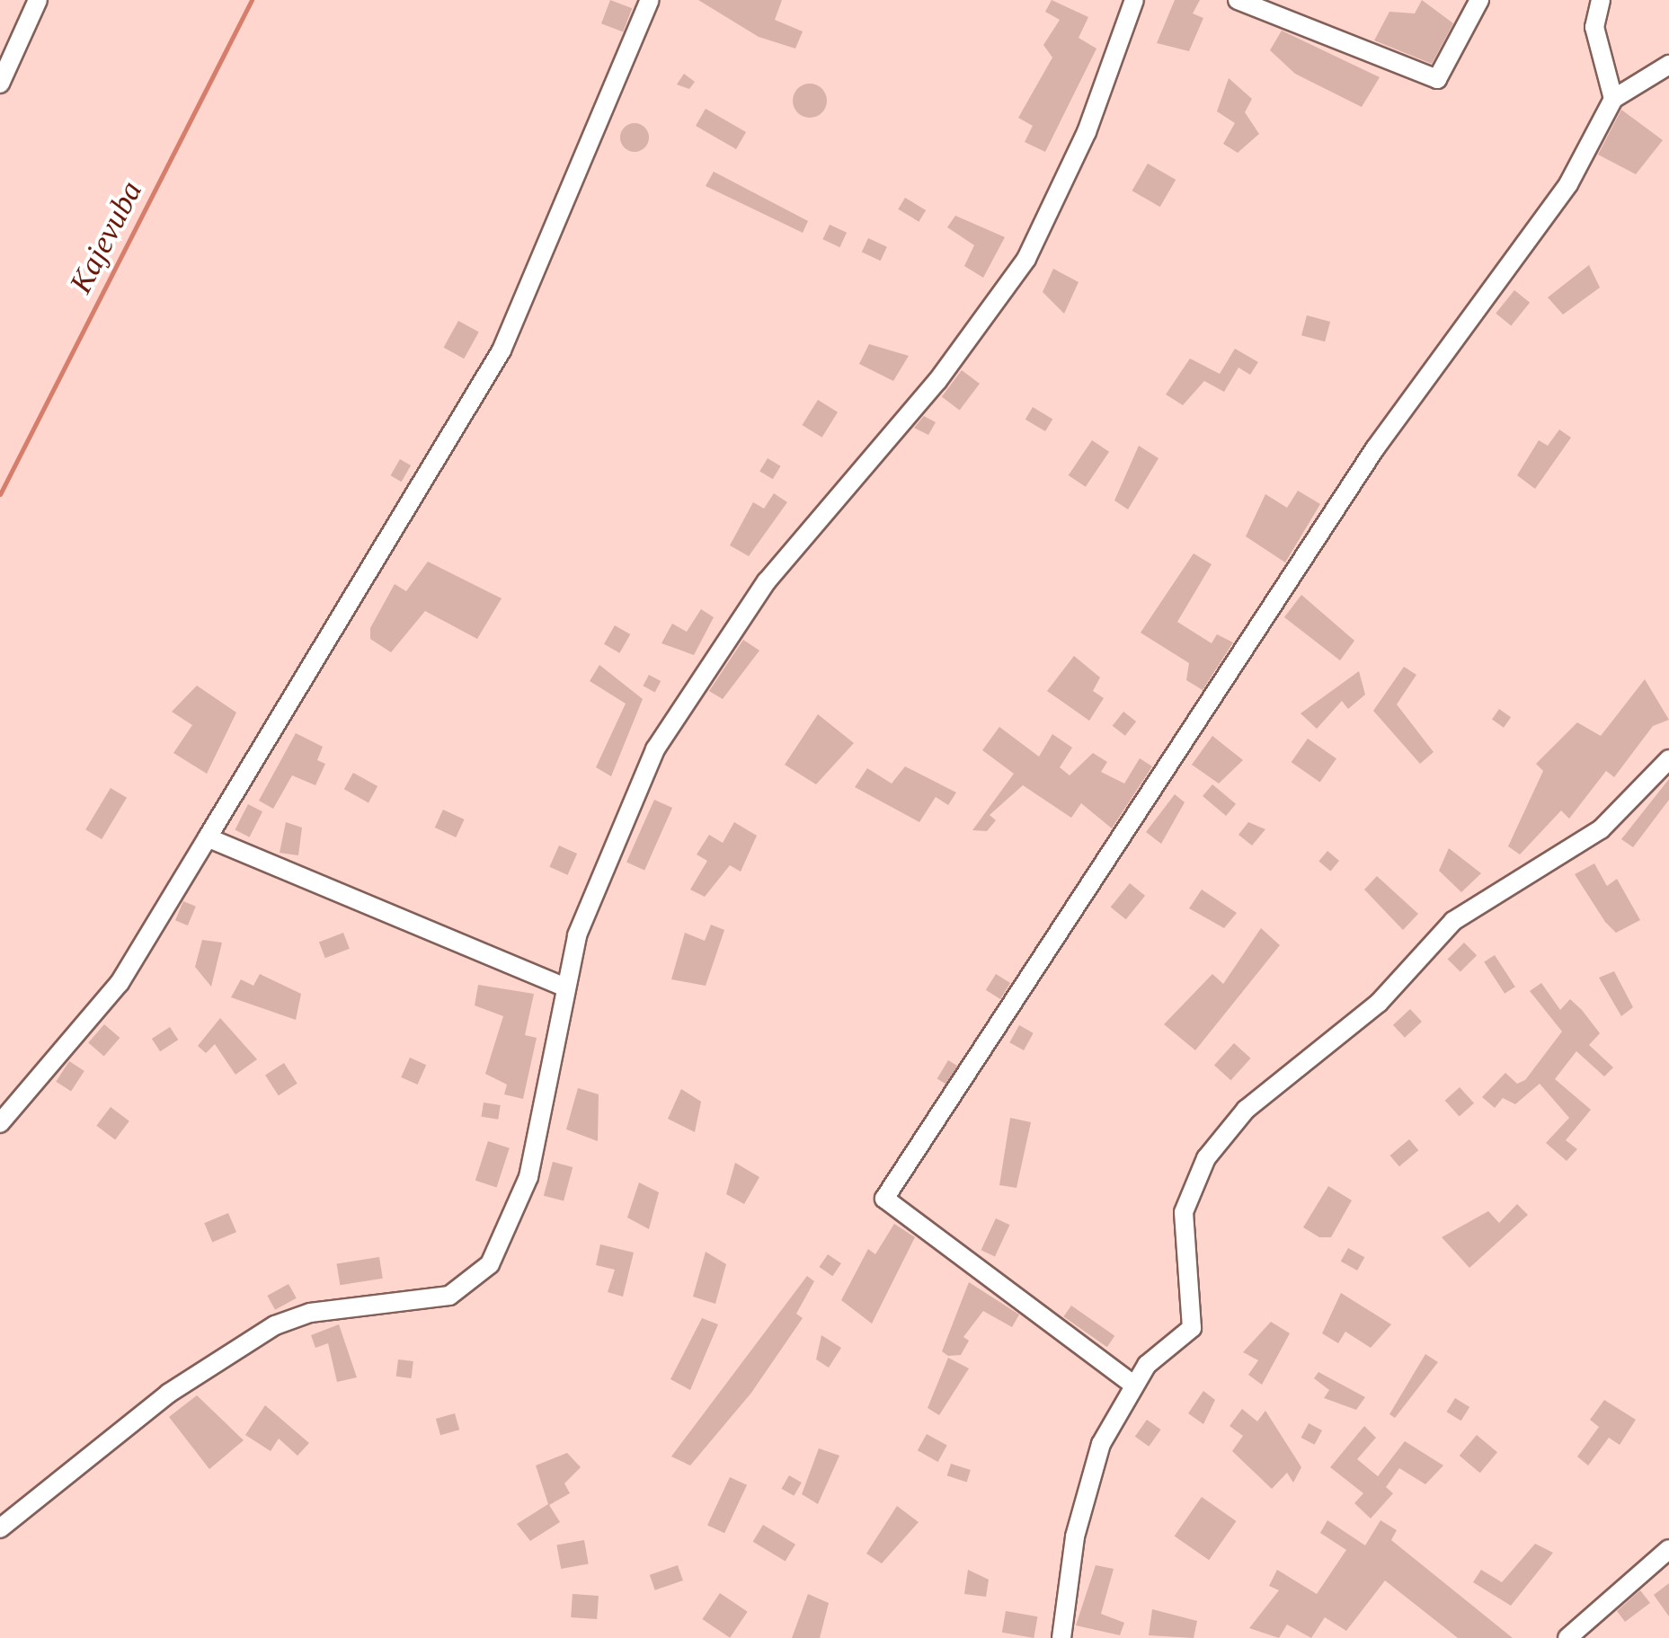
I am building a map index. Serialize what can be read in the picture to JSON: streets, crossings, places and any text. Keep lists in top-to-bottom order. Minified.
{"water":["Kajevuba"]}
